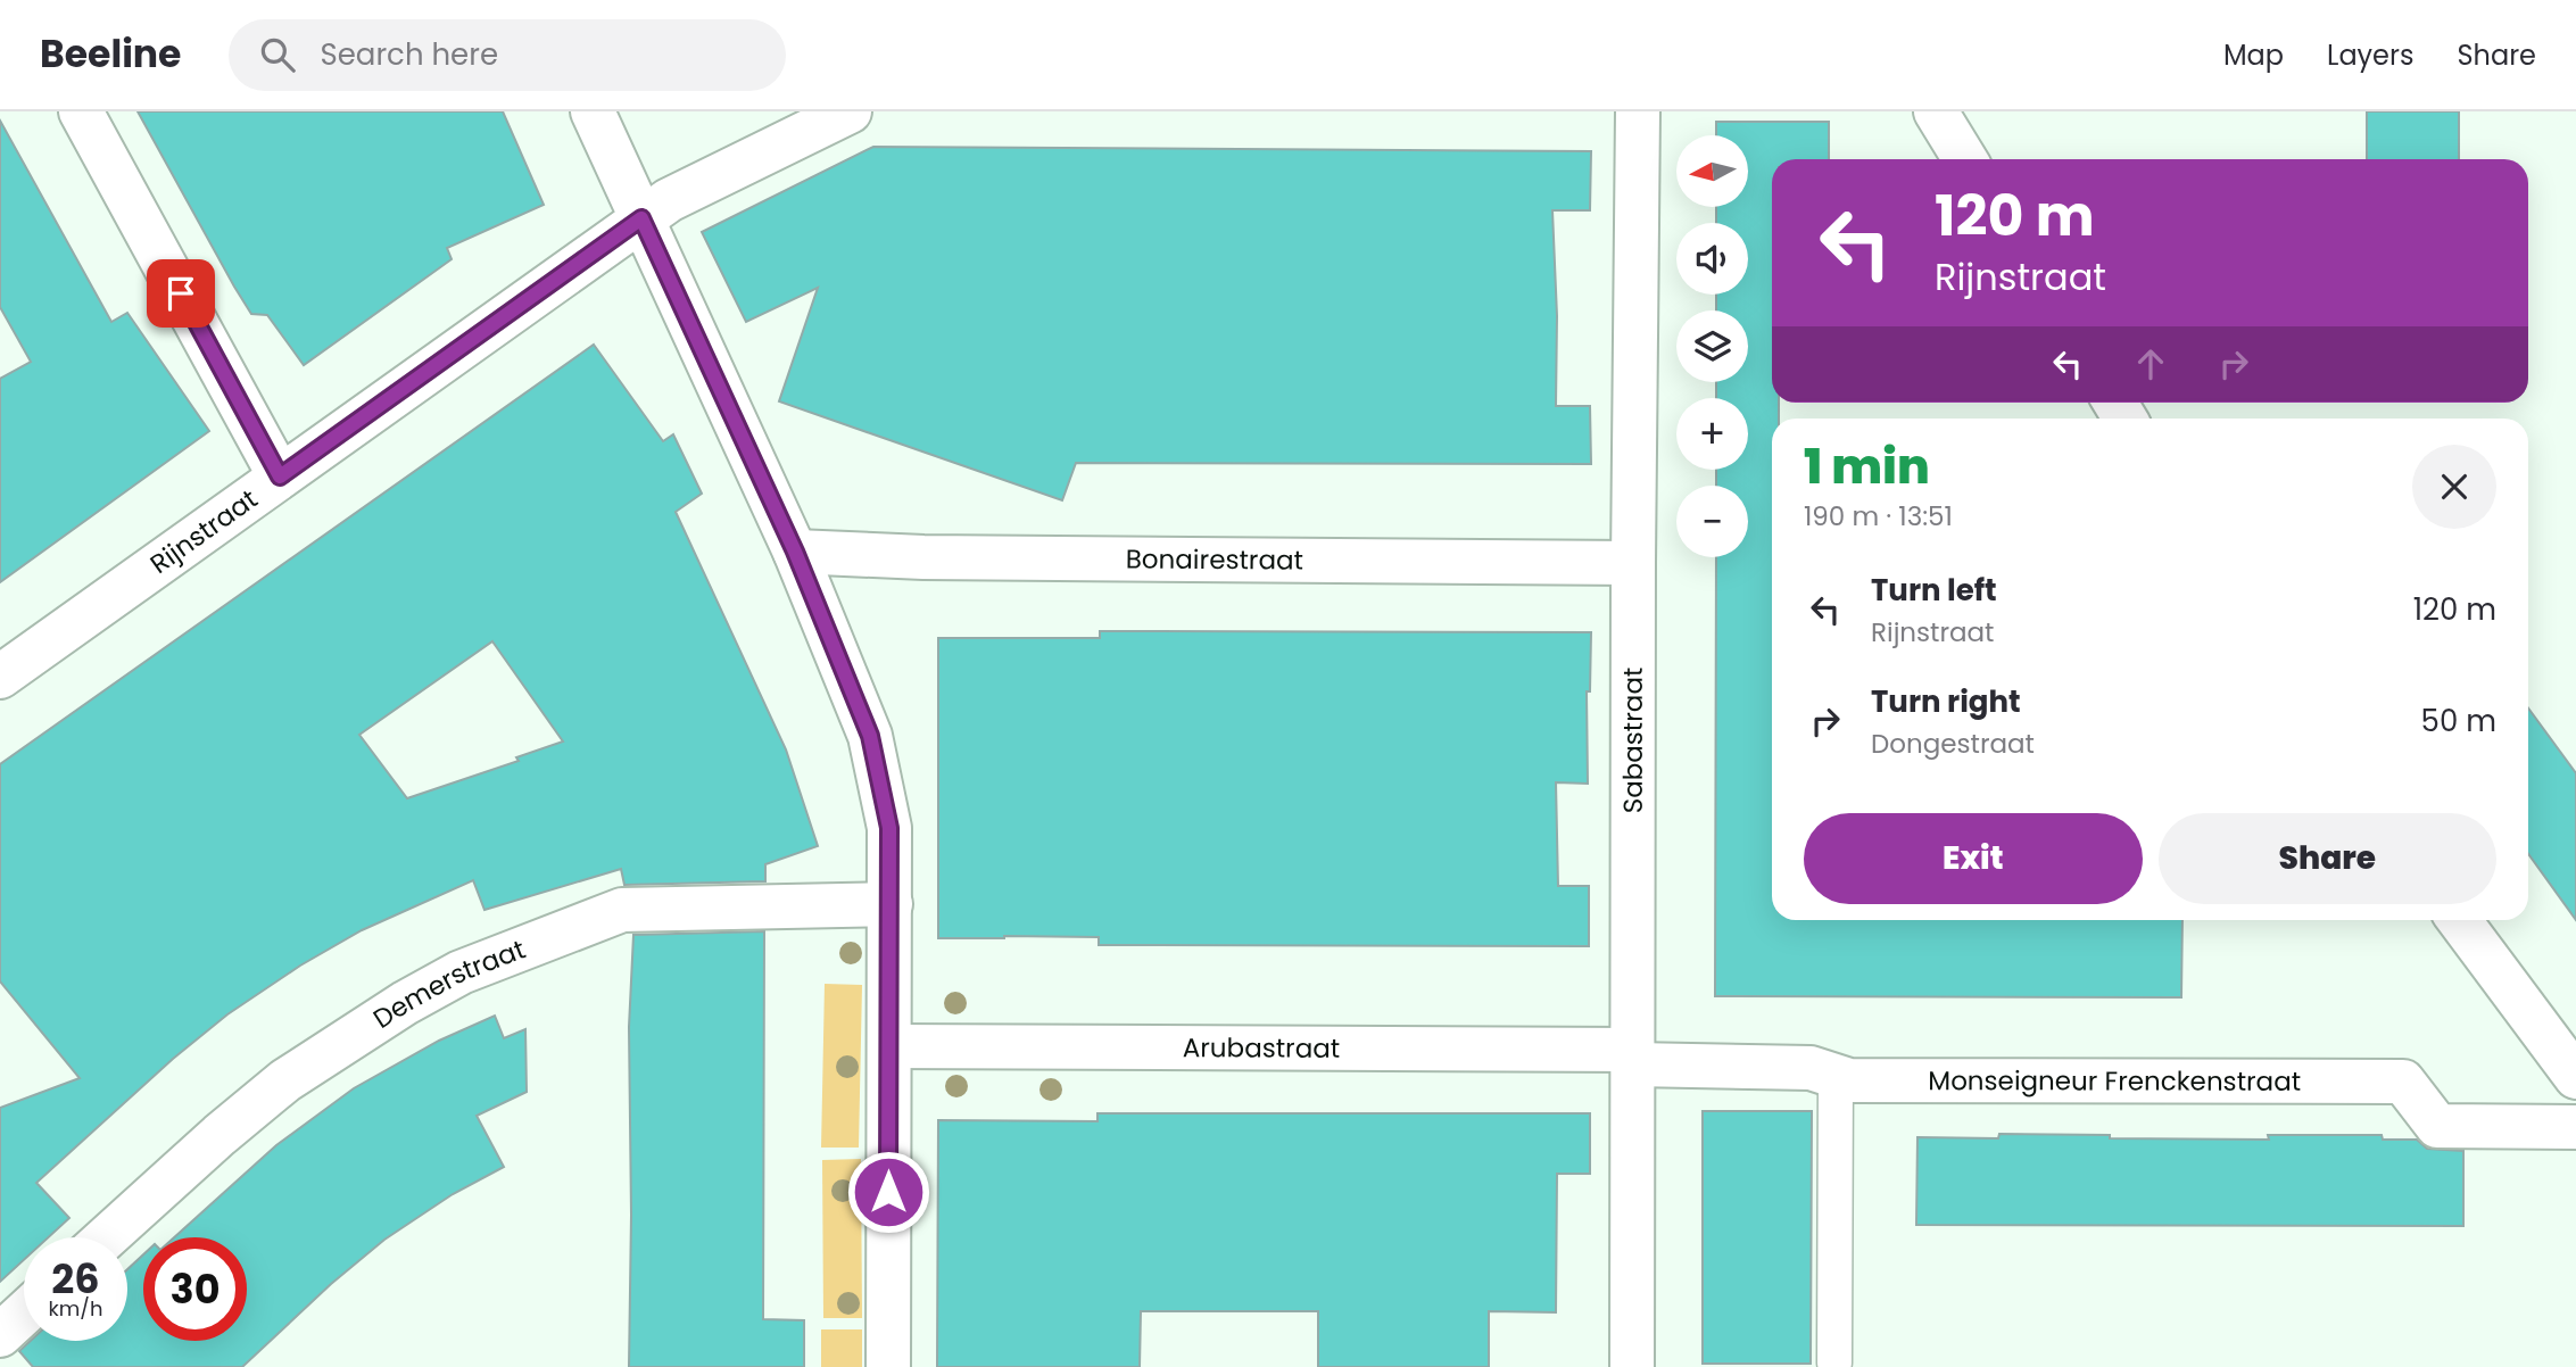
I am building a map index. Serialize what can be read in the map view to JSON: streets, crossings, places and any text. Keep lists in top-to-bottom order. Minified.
{"streets":{"street":["Rijnstraat","Bonairestraat","Sabastraat","Demerstraat","Arubastraat","Monseigneur Frenckenstraat"]},"crossings":[["Bonairestraat","Sabastraat"],["Sabastraat","Arubastraat"],["Sabastraat","Monseigneur Frenckenstraat"],["Arubastraat","Monseigneur Frenckenstraat"]],"north":"left","page":{"header":"Beeline","search":"Search here","nav":["Map","Layers","Share"],"map_buttons":["+","−"],"turn":["120 m","Rijnstraat"],"heading":["1 min","190 m · 13:51"],"list":[{"name":"Turn left","note":"Rijnstraat","value":"120 m"},{"name":"Turn right","note":"Dongestraat","value":"50 m"}],"buttons":["Exit","Share"],"speed":"26 km/h","limit":"30"}}
